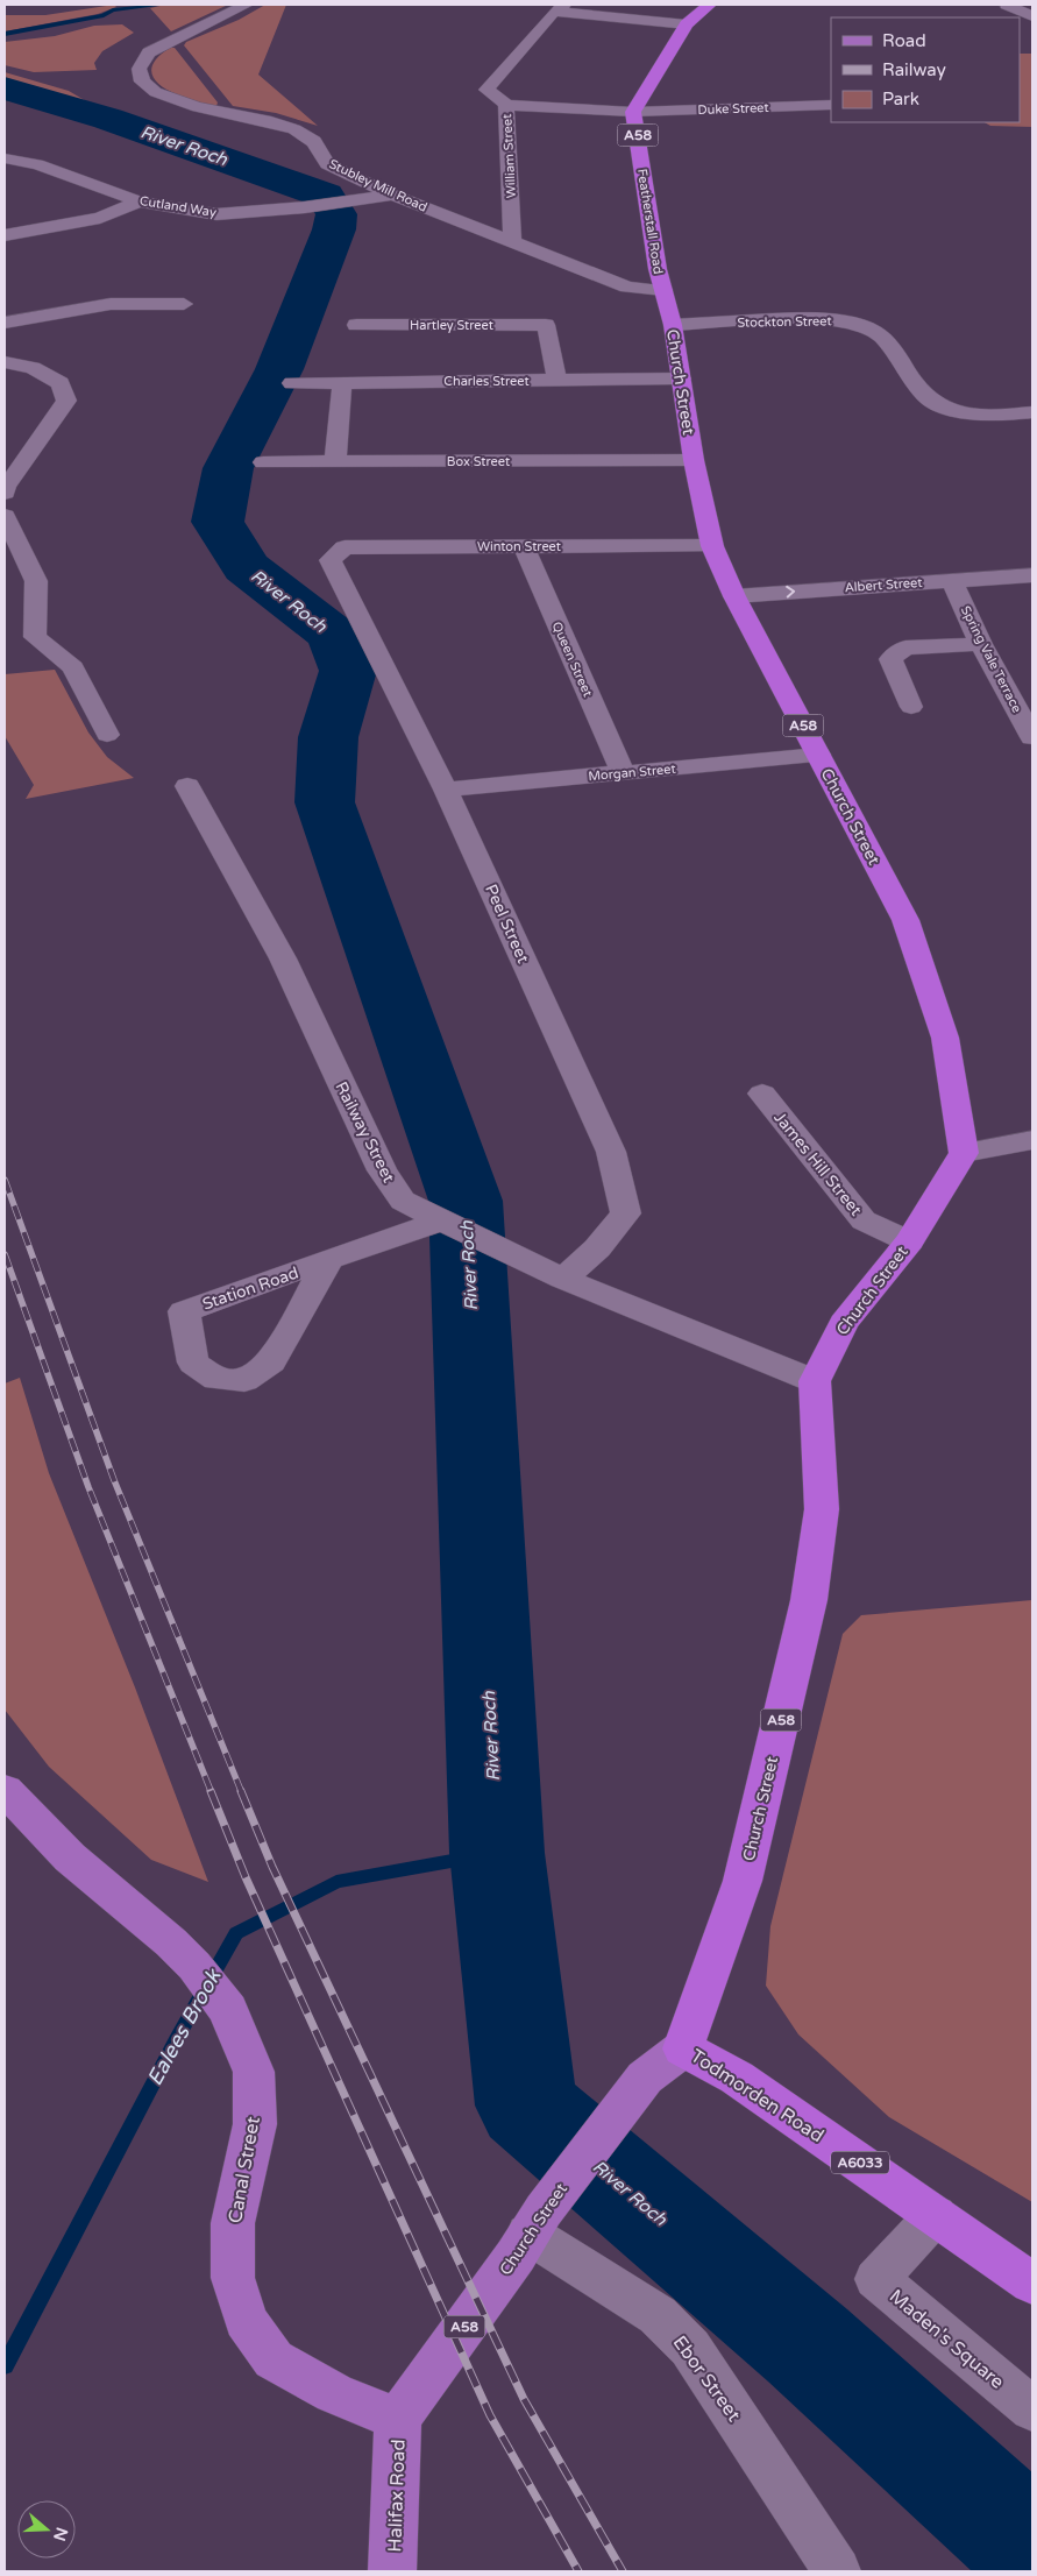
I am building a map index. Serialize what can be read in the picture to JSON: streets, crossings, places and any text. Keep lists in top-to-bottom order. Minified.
{"streets":{"highway":["A58","Featherstall Road","Church Street","Todmorden Road","A6033"],"main road":["Canal Street","Halifax Road"],"street":["Duke Street","William Street","Stubley Mill Road","Cutland Way","Stockton Street","Hartley Street","Charles Street","Box Street","Winton Street","Albert Street","Queen Street","Spring Vale Terrace","Morgan Street","Peel Street","Railway Street","James Hill Street","Station Road","Maden's Square","Ebor Street"]},"crossings":[["Duke Street","A58"],["Duke Street","William Street"],["Duke Street","Featherstall Road"],["A58","Featherstall Road"],["William Street","Stubley Mill Road"],["Stubley Mill Road","Cutland Way"],["Stubley Mill Road","Featherstall Road"],["Stubley Mill Road","Church Street"],["Featherstall Road","Church Street"],["Stockton Street","Church Street"],["Hartley Street","Charles Street"],["Charles Street","Church Street"],["Church Street","Box Street"],["Church Street","Winton Street"],["Church Street","Albert Street"],["Church Street","Morgan Street"],["Church Street","Railway Street"],["Church Street","James Hill Street"],["Church Street","Todmorden Road"],["Church Street","Canal Street"],["Church Street","Ebor Street"],["Church Street","Halifax Road"],["Winton Street","Queen Street"],["Winton Street","Peel Street"],["Albert Street","Spring Vale Terrace"],["Queen Street","Morgan Street"],["Morgan Street","Peel Street"],["Peel Street","Railway Street"],["Railway Street","Station Road"],["Todmorden Road","Maden's Square"],["Canal Street","Halifax Road"]],"one_way":["Albert Street"],"water":["River Roch","Ealees Brook"],"legend":["Road","Railway","Park"],"north":"right"}
